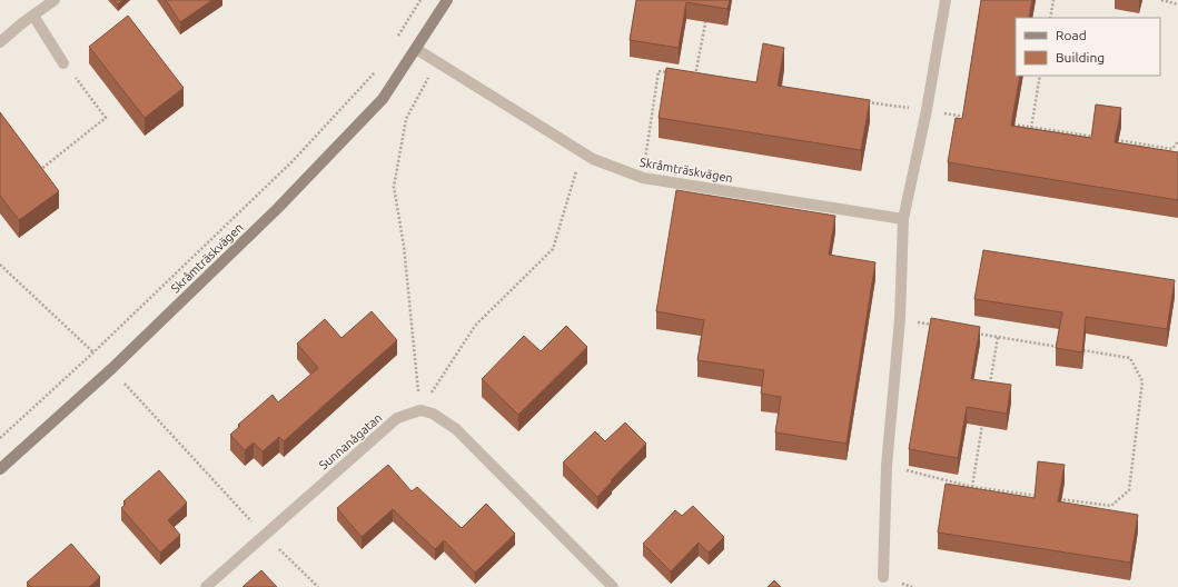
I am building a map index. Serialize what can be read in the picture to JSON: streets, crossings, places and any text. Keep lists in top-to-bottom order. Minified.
{"streets":{"main road":["Skråmträskvägen"],"street":["Sunnanågatan"]},"legend":["Road","Building"]}
